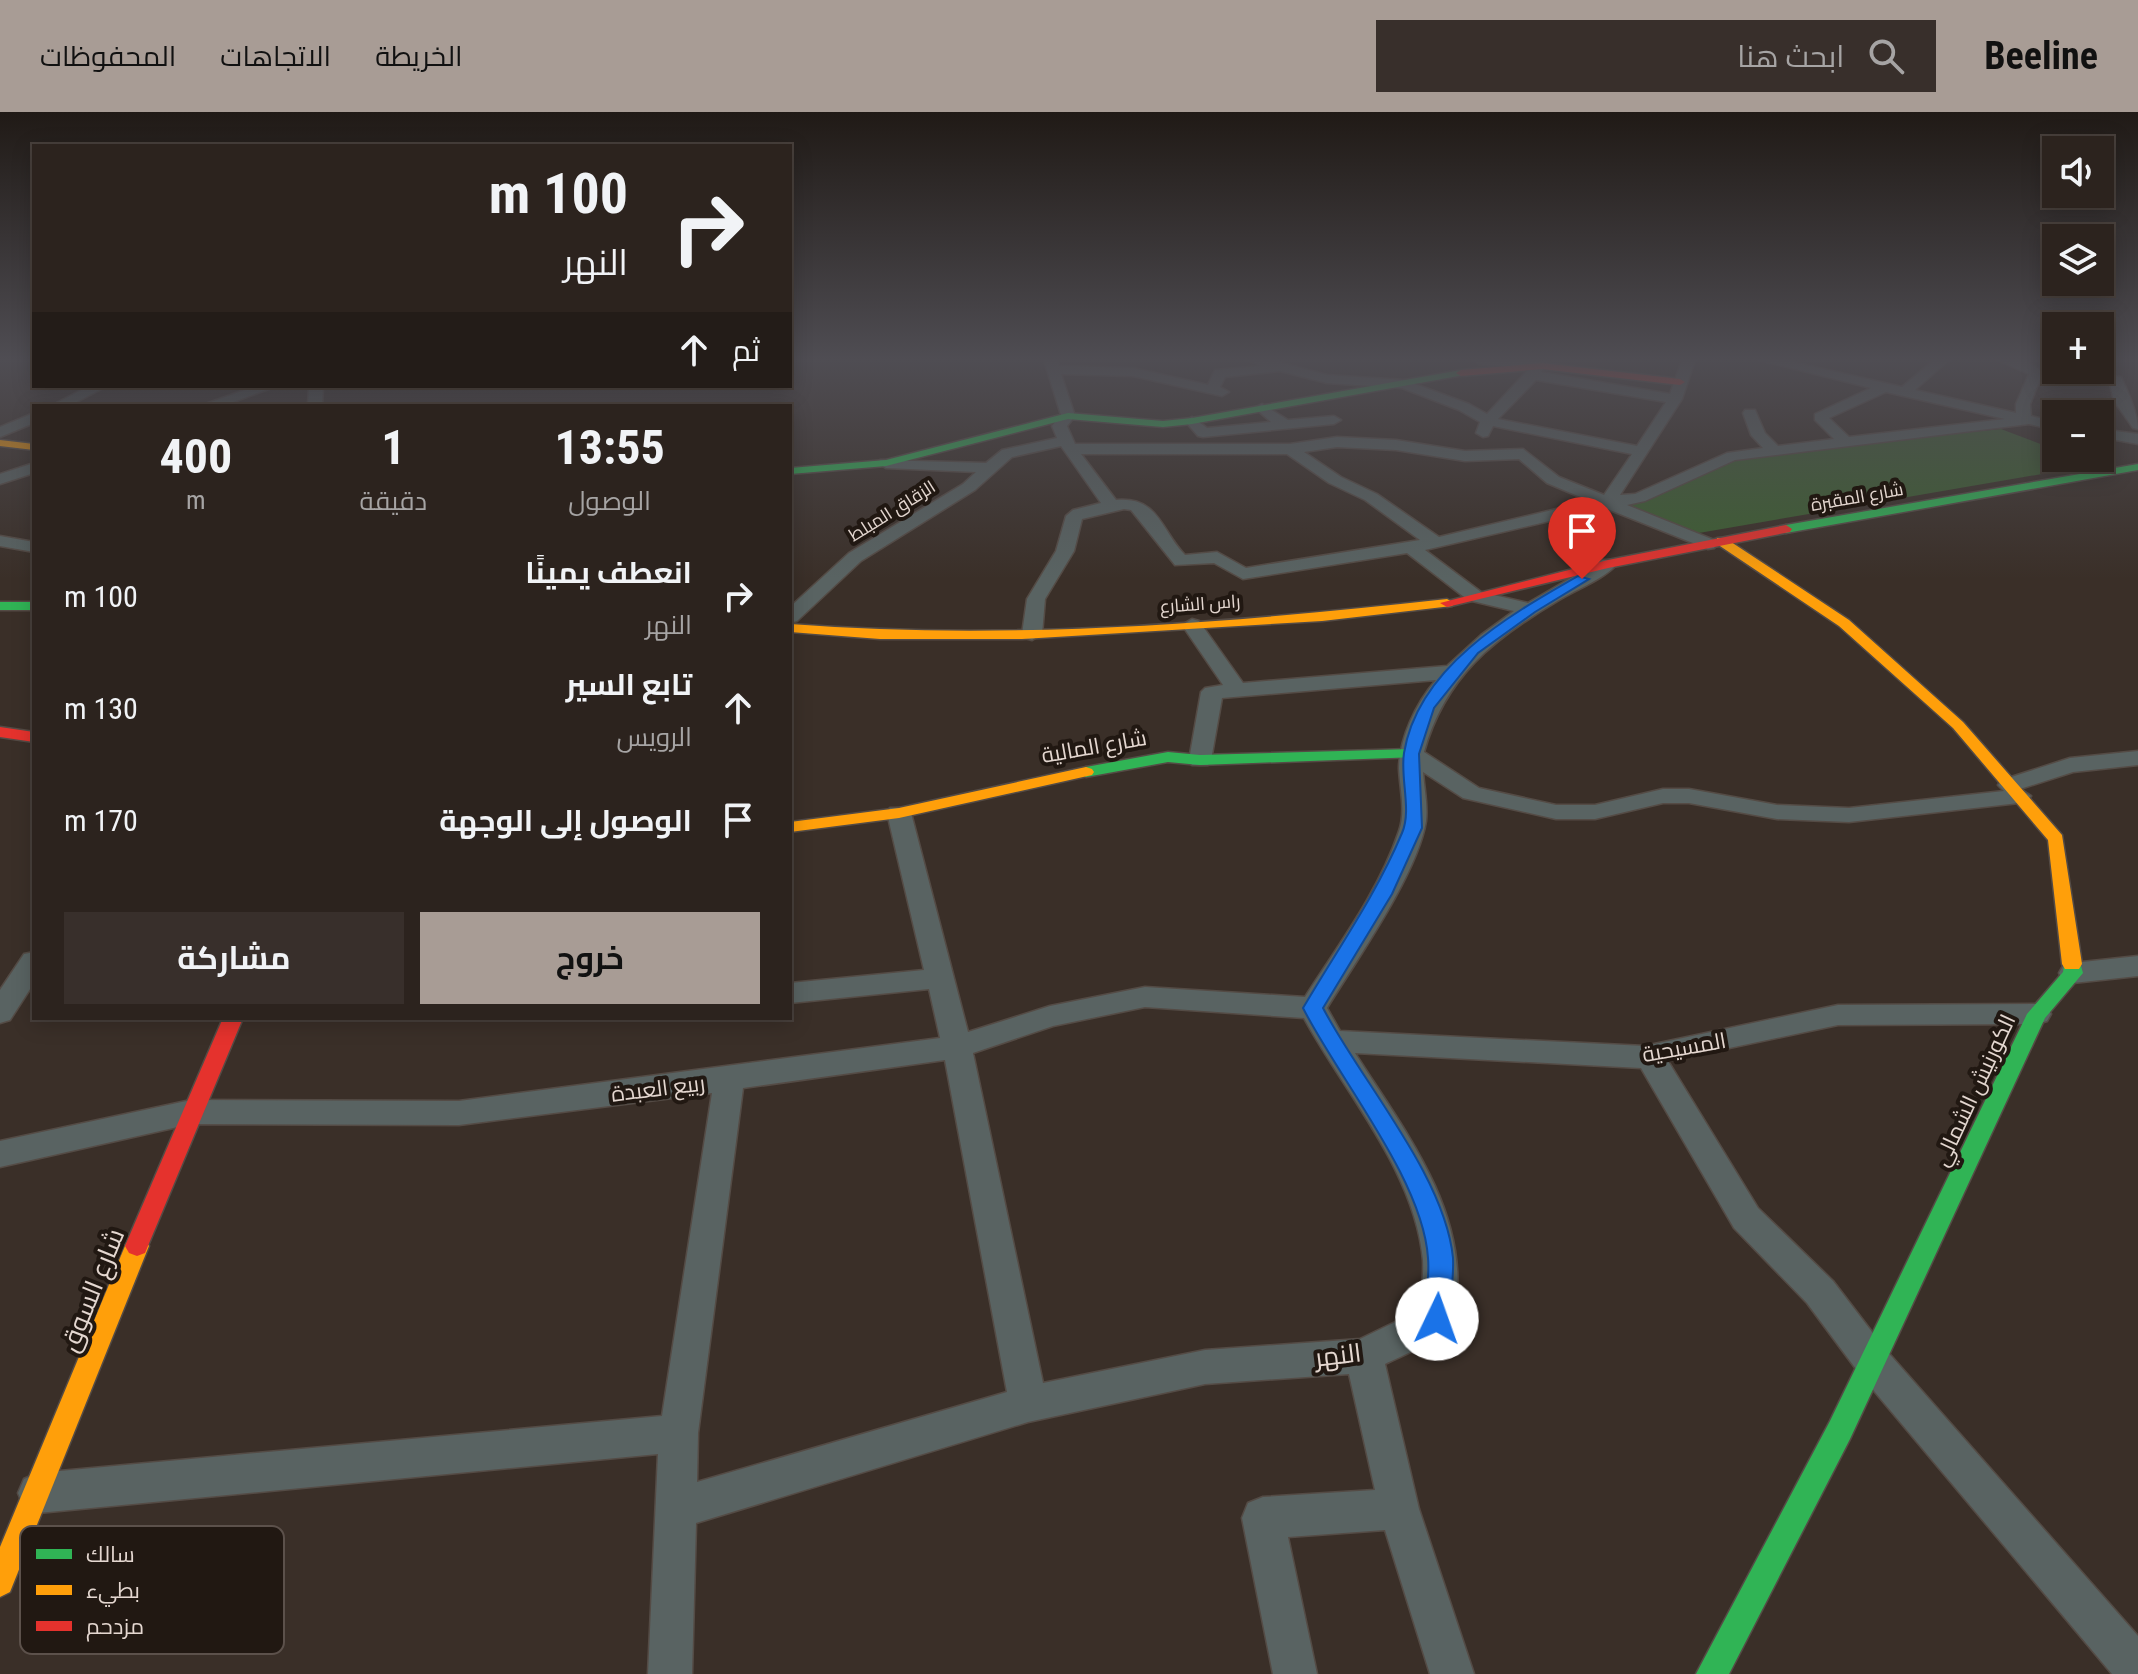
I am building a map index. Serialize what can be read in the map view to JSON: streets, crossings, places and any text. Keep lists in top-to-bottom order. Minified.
{"streets":{"street":["شارع المقبرة","الزقاق المبلط","راس الشارع","شارع المالية","المسيحية","ربيع العبدة","الكورنيش الشمالي","شارع السوق","النهر"]},"crossings":[["شارع المقبرة","الزقاق المبلط"],["شارع المقبرة","راس الشارع"],["المسيحية","الكورنيش الشمالي"],["المسيحية","النهر"],["ربيع العبدة","شارع السوق"],["ربيع العبدة","النهر"]],"legend":["سالك","بطيء","مزدحم"],"page":{"header":"Beeline","search":"ابحث هنا","nav":["الخريطة","الاتجاهات","المحفوظات"],"map_buttons":["+","−"],"turn":["100 m","النهر"],"then":"ثم","eta":["13:55","الوصول","1","دقيقة","400","m"],"list":[{"name":"انعطف يمينًا","note":"النهر","value":"100 m"},{"name":"تابع السير","note":"الرويس","value":"130 m"},{"name":"الوصول إلى الوجهة","value":"170 m"}],"buttons":["خروج","مشاركة"]}}
